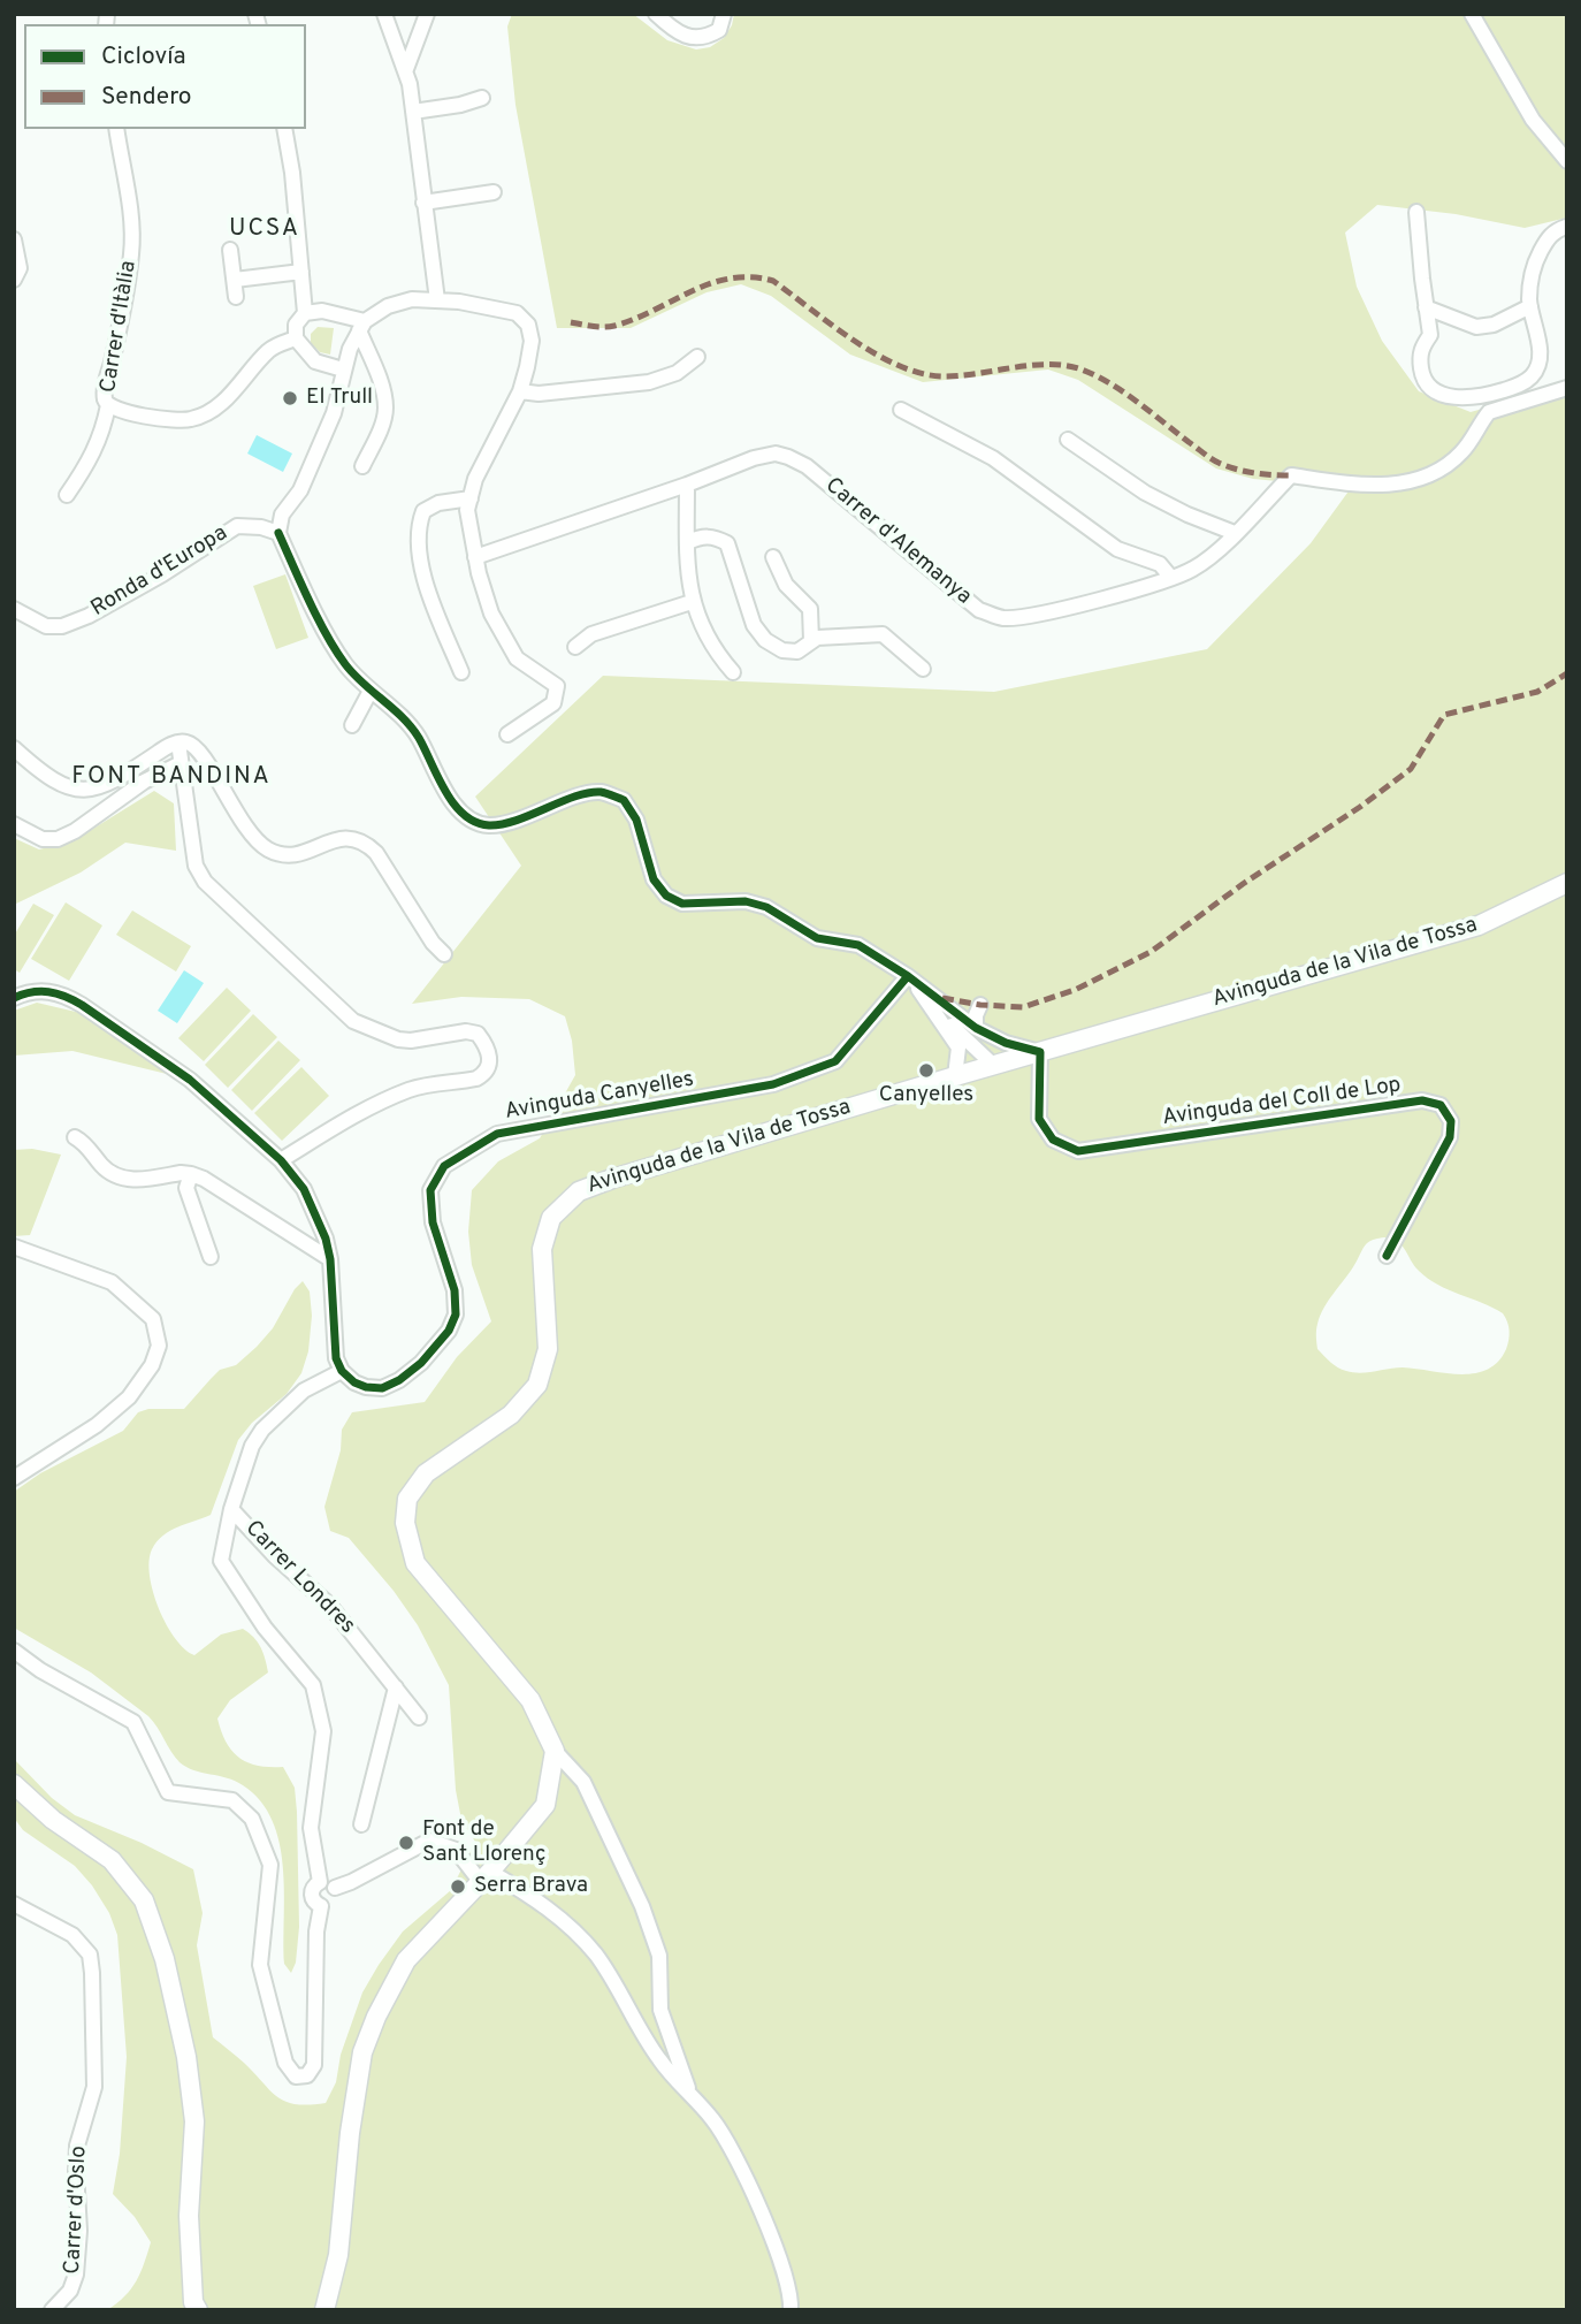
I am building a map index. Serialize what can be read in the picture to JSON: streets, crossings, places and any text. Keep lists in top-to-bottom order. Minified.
{"streets":{"main road":["Avinguda de la Vila de Tossa"],"street":["Carrer d'Itàlia","Carrer d'Alemanya","Ronda d'Europa","Avinguda Canyelles","Avinguda del Coll de Lop","Carrer Londres","Carrer d'Oslo"]},"crossings":[["Avinguda de la Vila de Tossa","Avinguda del Coll de Lop"]],"districts":["UCSA","FONT BANDINA"],"places":["El Trull","Canyelles","Font de Sant Llorenç","Serra Brava"],"legend":["Ciclovía","Sendero"]}
